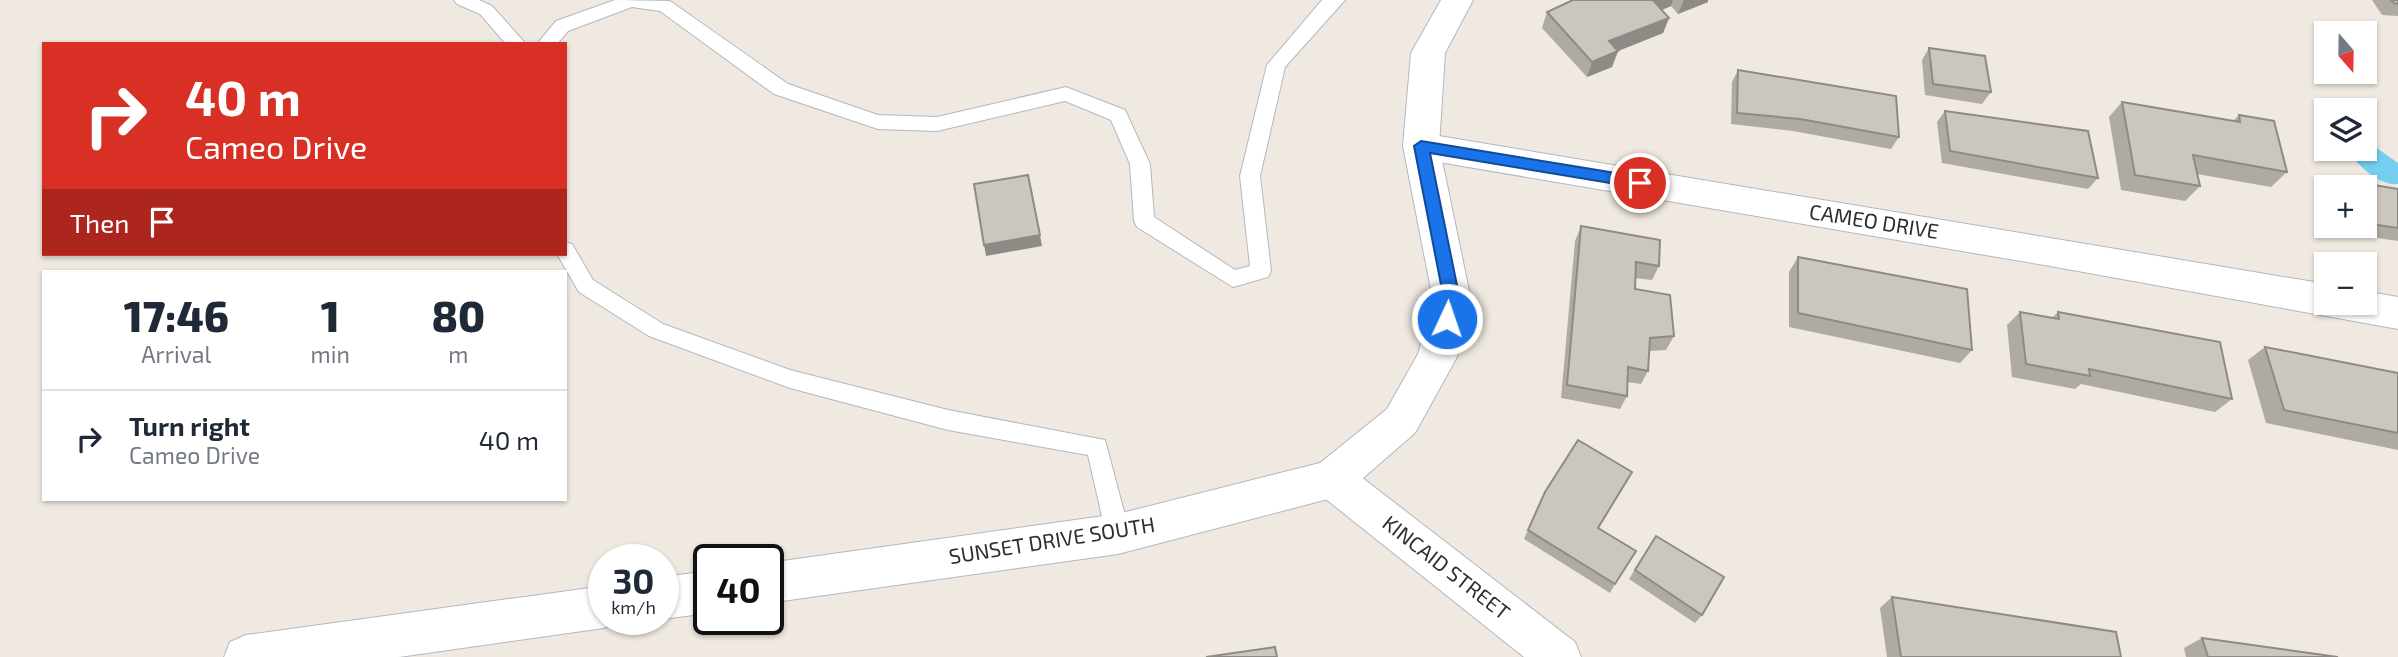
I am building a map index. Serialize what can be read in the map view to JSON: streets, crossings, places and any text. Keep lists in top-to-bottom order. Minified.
{"streets":{"street":["CAMEO DRIVE","SUNSET DRIVE SOUTH","KINCAID STREET"]},"crossings":[["SUNSET DRIVE SOUTH","KINCAID STREET"]],"north":"bottom","page":{"map_buttons":["+","−"],"turn":["40 m","Cameo Drive"],"then":"Then","eta":["17:46","Arrival","1","min","80","m"],"list":[{"name":"Turn right","note":"Cameo Drive","value":"40 m"}],"speed":"30 km/h","limit":"40"}}
